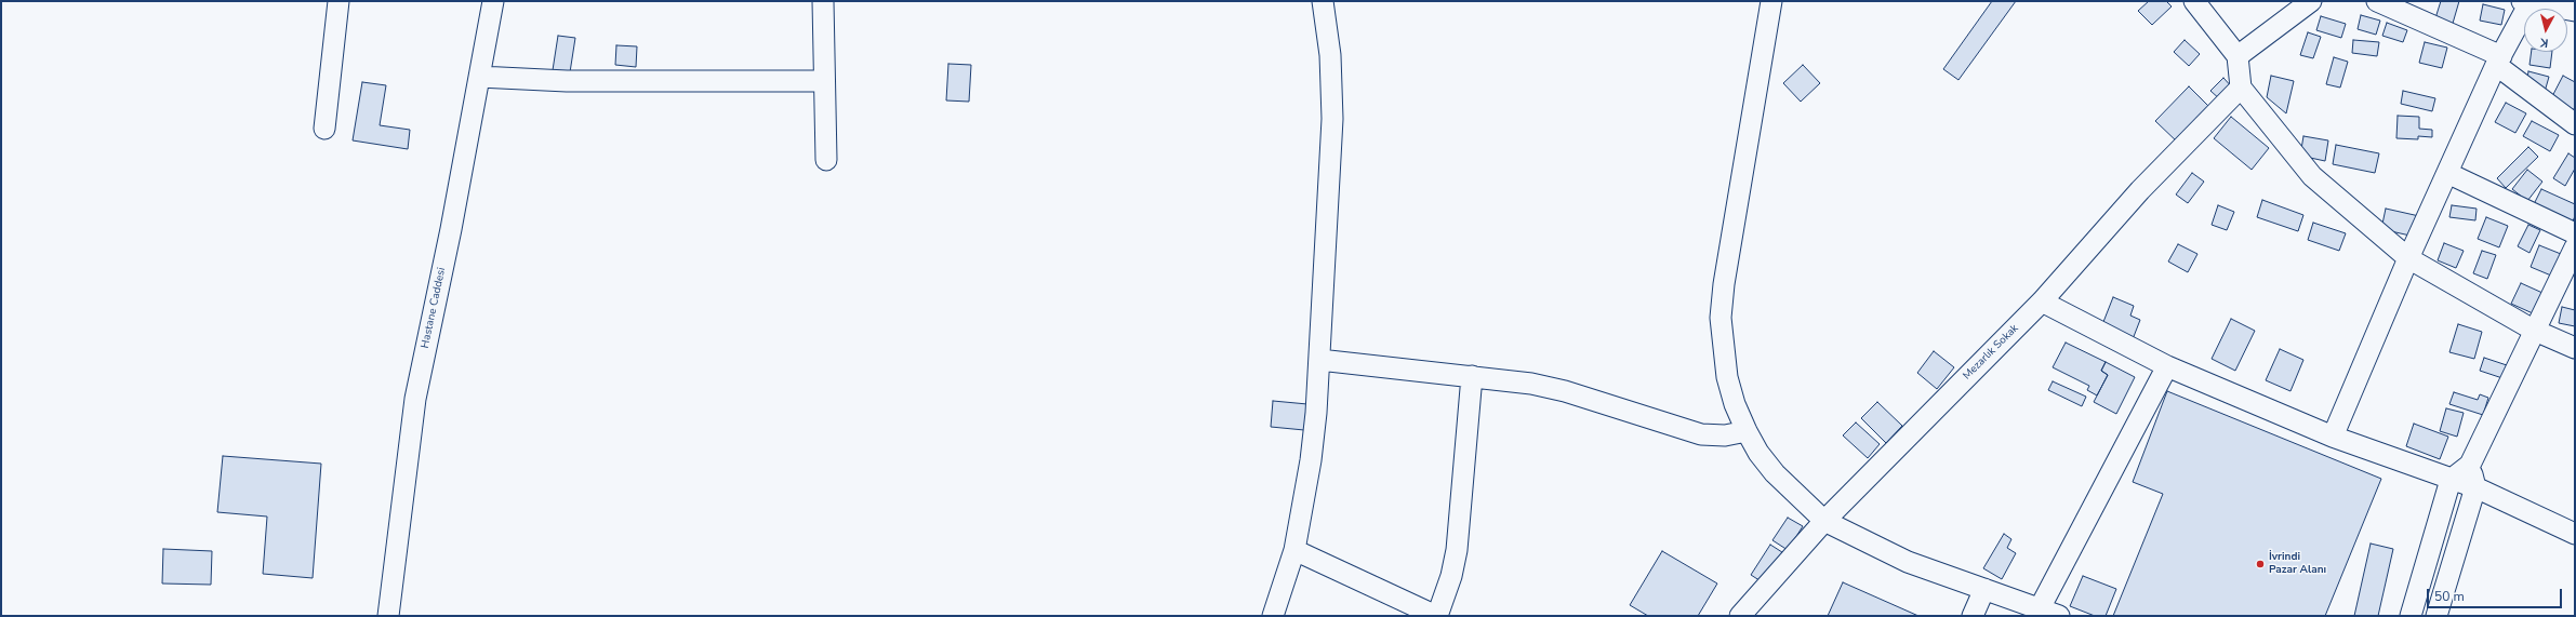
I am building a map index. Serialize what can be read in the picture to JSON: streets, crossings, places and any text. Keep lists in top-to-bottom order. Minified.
{"streets":{"street":["Hastane Caddesi","Mezarlık Sokak"]},"places":["İvrindi Pazar Alanı"],"scale_bar":"50 m","north":"bottom"}
